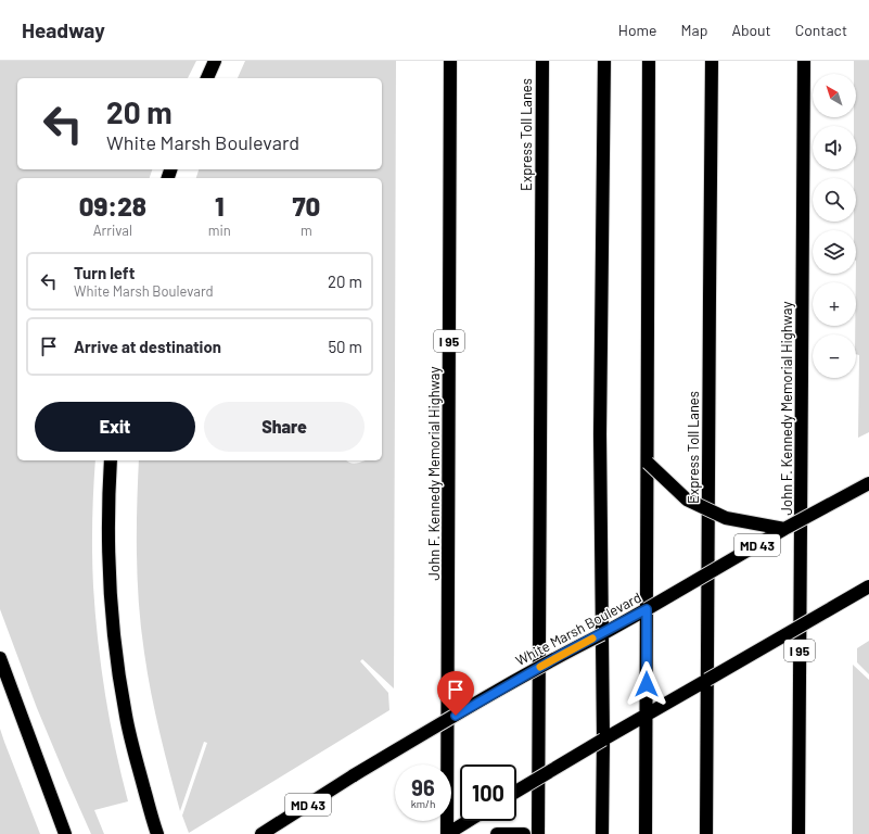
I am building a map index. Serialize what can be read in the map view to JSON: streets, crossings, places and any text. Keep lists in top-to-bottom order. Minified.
{"streets":{"highway":["Express Toll Lanes","I 95","John F. Kennedy Memorial Highway","MD 43","White Marsh Boulevard"]},"north":"top left","page":{"header":"Headway","nav":["Home","Map","About","Contact"],"map_buttons":["+","−"],"turn":["20 m","White Marsh Boulevard"],"eta":["09:28","Arrival","1","min","70","m"],"list":[{"name":"Turn left","note":"White Marsh Boulevard","value":"20 m"},{"name":"Arrive at destination","value":"50 m"}],"buttons":["Exit","Share"],"speed":"96 km/h","limit":"100"}}
